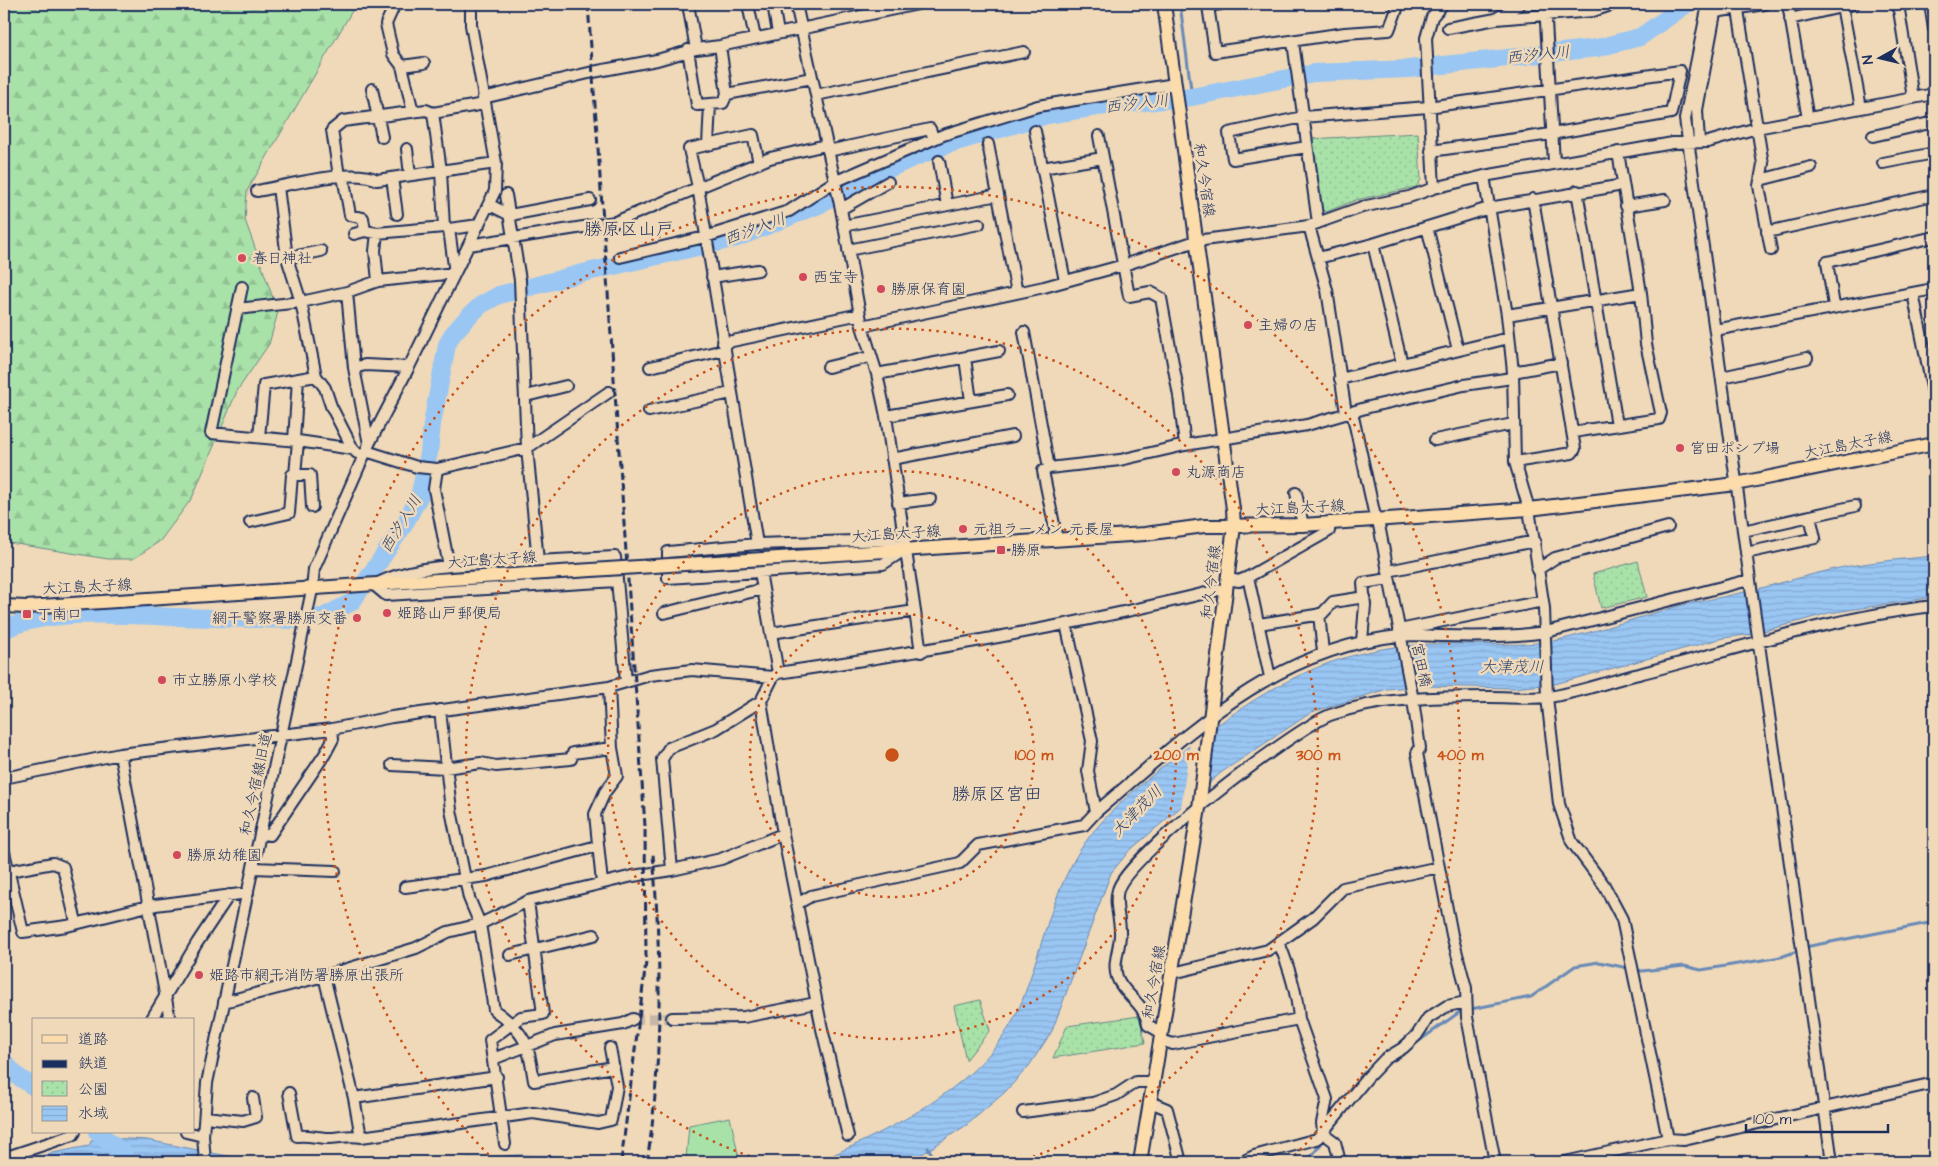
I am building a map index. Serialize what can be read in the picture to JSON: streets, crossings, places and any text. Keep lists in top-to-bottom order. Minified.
{"streets":{"main road":["和久今宿線","大江島太子線"],"street":["宮田橋","和久今宿線旧道"]},"crossings":[["和久今宿線","大江島太子線"],["大江島太子線","宮田橋"],["大江島太子線","和久今宿線旧道"]],"districts":["勝原区山戸","勝原区宮田"],"water":["西汐入川","大津茂川"],"places":{"other":["春日神社","西宝寺","勝原保育園","主婦の店","宮田ポンプ場","丸源商店","元祖ラーメン 元長屋","姫路山戸郵便局","網干警察署勝原交番","市立勝原小学校","勝原幼稚園","姫路市網干消防署勝原出張所"],"transit":["勝原","丁南口"]},"legend":["道路","鉄道","公園","水域"],"scale_bar":"100 m","north":"left","rings":["100 m","200 m","300 m","400 m"]}
